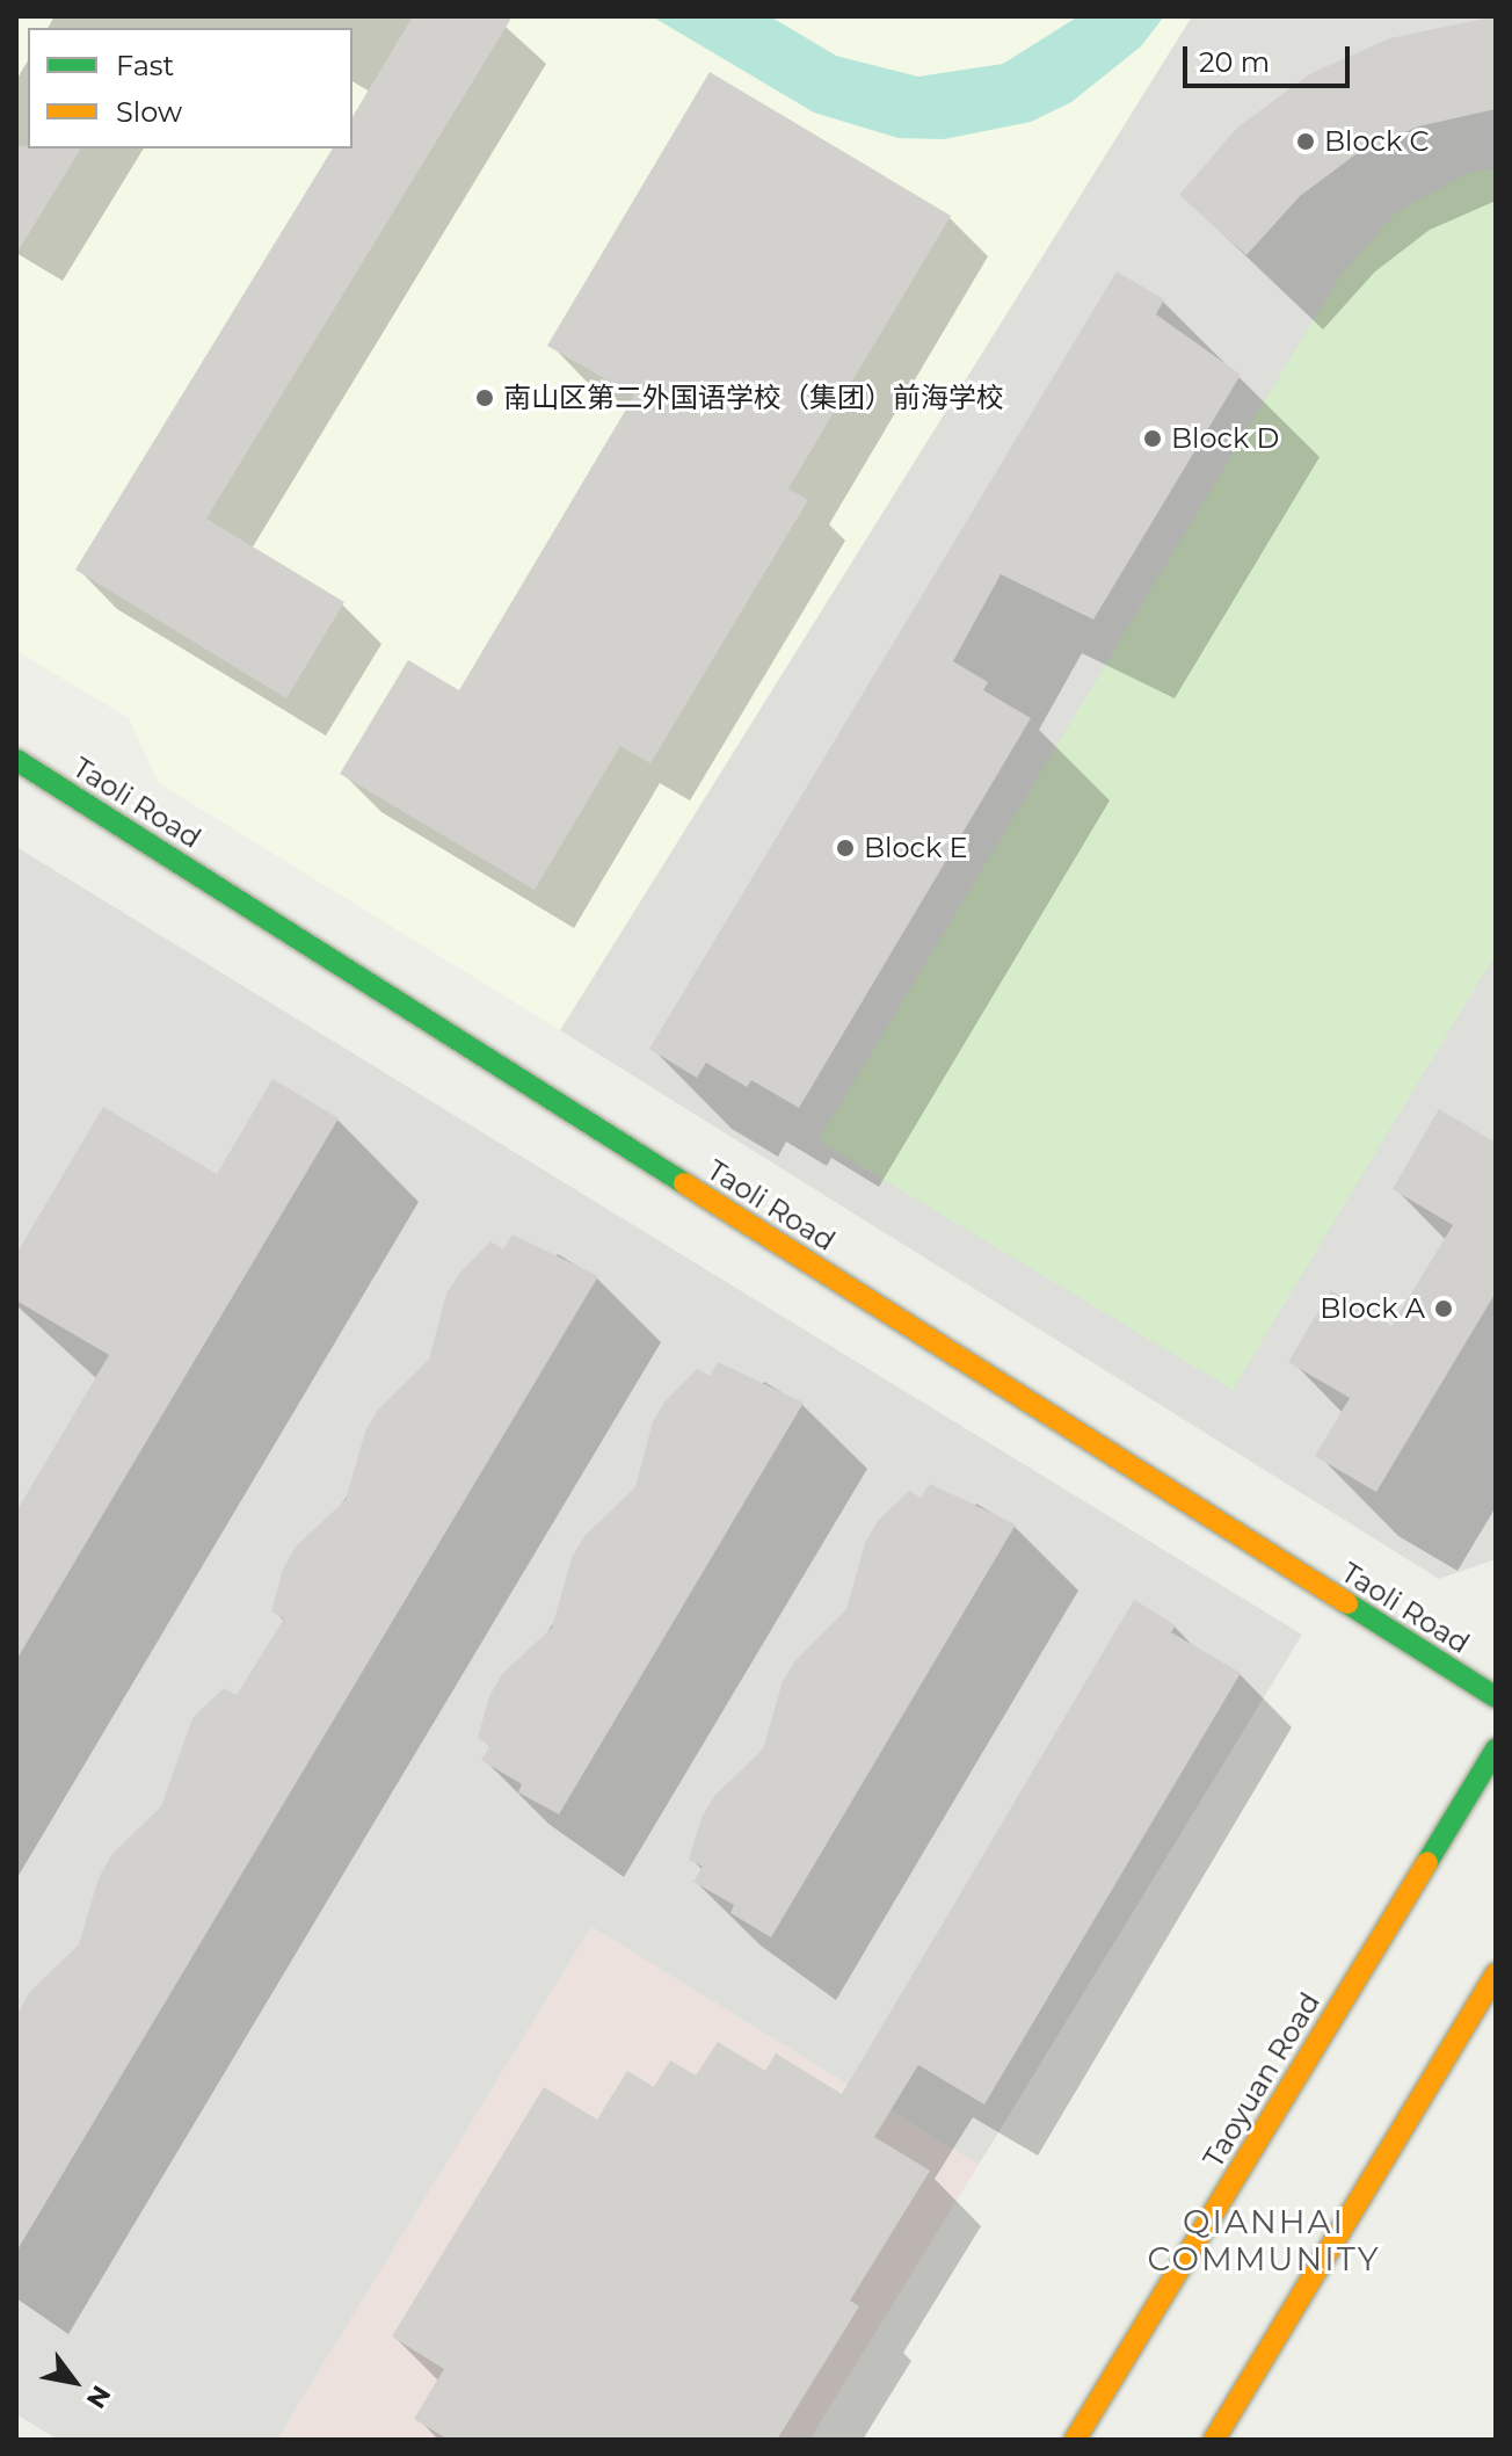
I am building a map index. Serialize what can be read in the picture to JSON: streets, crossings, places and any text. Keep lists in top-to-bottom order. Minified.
{"streets":{"street":["Taoli Road","Taoyuan Road"]},"districts":["QIANHAI COMMUNITY"],"places":["Block C","南山区第二外国语学校（集团）前海学校","Block D","Block E","Block A"],"legend":["Fast","Slow"],"scale_bar":"20 m","north":"bottom right"}
